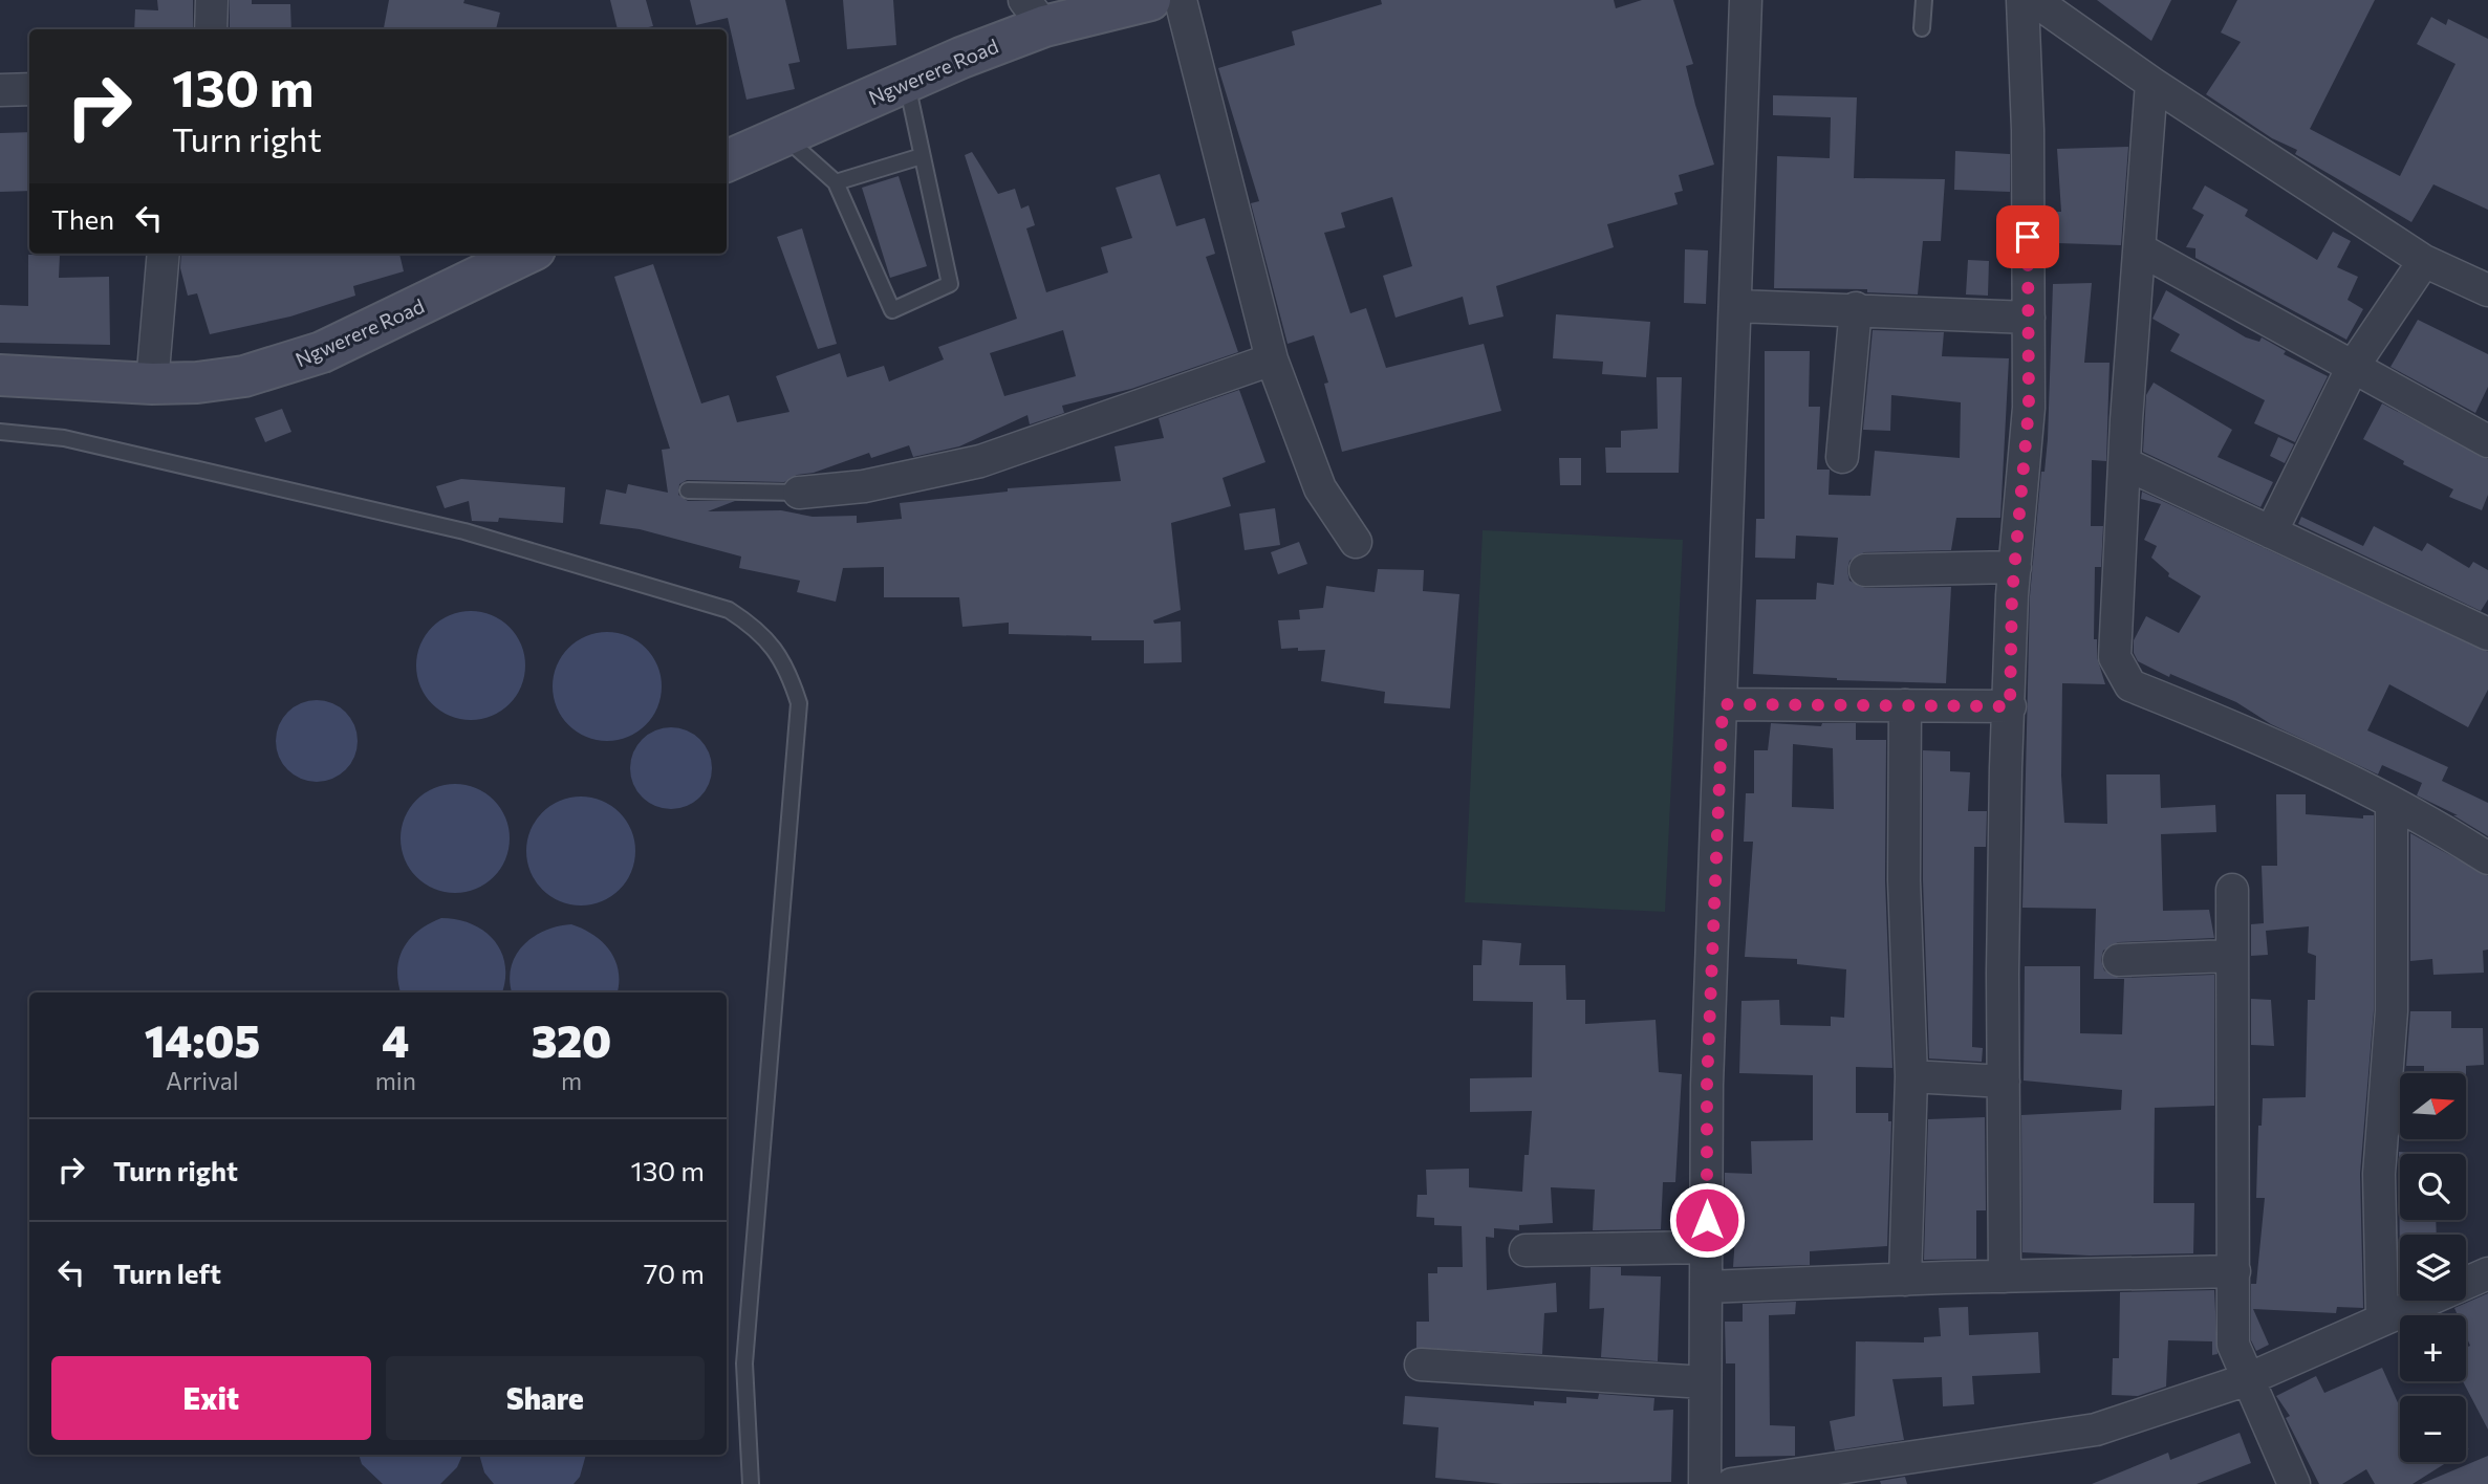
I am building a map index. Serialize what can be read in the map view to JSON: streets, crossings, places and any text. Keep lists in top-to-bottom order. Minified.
{"streets":{"street":["Ngwerere Road"]},"north":"right","page":{"turn":["130 m","Turn right"],"then":"Then","eta":["14:05","Arrival","4","min","320","m"],"map_buttons":["+","−"],"list":[{"name":"Turn right","value":"130 m"},{"name":"Turn left","value":"70 m"}],"buttons":["Exit","Share"]}}
